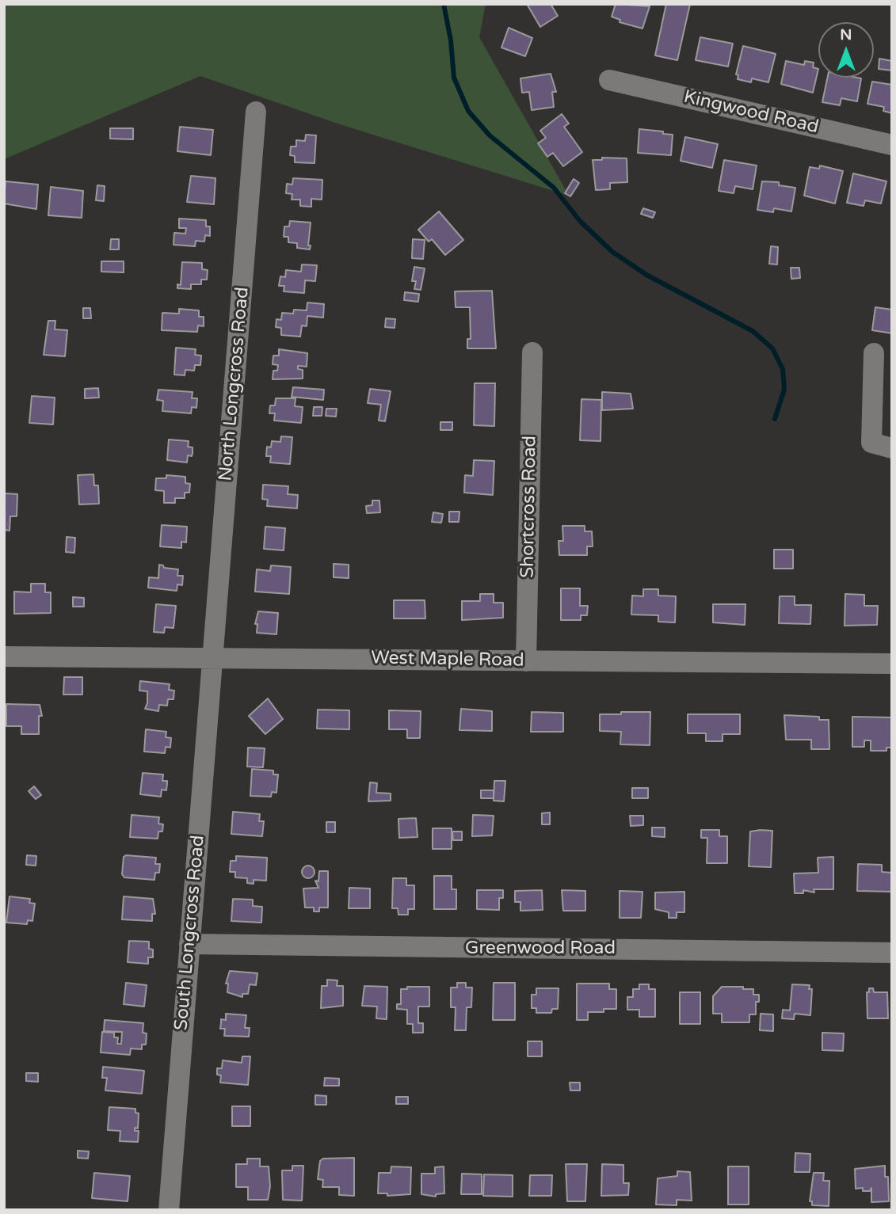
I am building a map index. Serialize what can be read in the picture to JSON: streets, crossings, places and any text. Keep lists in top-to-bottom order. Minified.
{"streets":{"street":["Kingwood Road","North Longcross Road","Shortcross Road","West Maple Road","South Longcross Road","Greenwood Road"]},"crossings":[["North Longcross Road","West Maple Road"],["North Longcross Road","South Longcross Road"],["Shortcross Road","West Maple Road"],["West Maple Road","South Longcross Road"],["South Longcross Road","Greenwood Road"]],"north":"top"}
